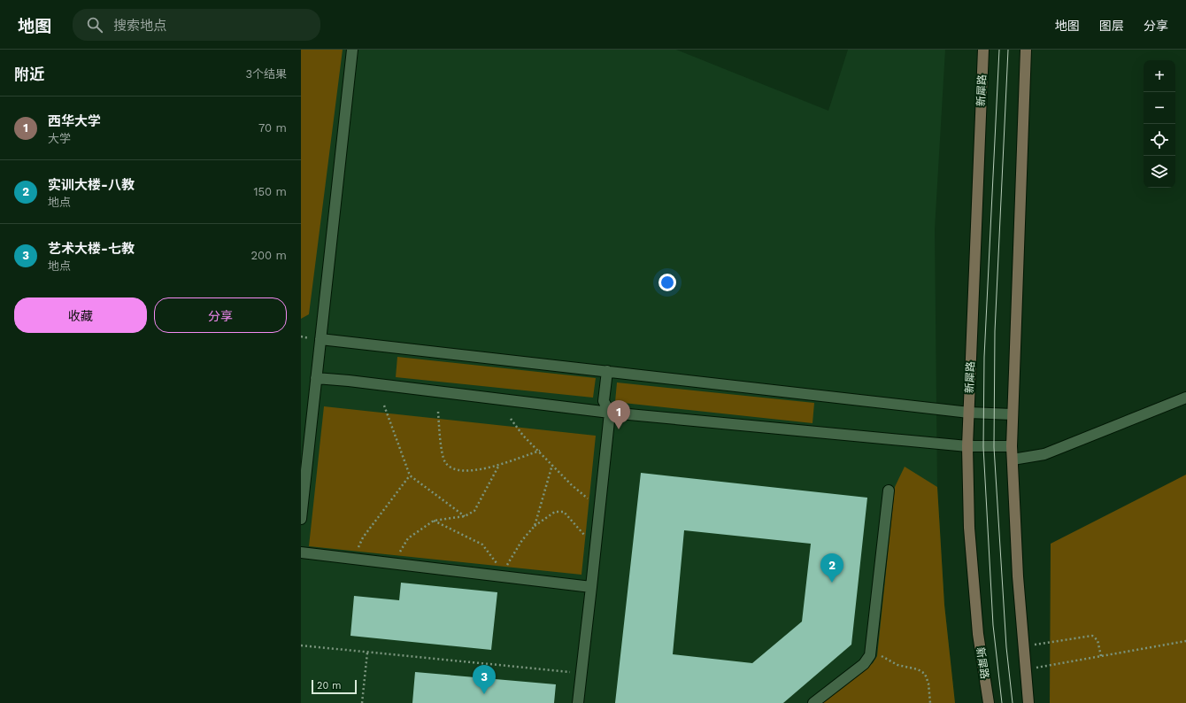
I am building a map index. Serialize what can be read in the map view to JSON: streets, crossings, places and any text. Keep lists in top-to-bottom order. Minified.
{"streets":{"main road":["新犀路"]},"scale_bar":"20 m","page":{"header":"地图","search":"搜索地点","nav":["地图","图层","分享"],"heading":["附近","3个结果"],"map_buttons":["+","−"],"list":[{"mark":"1","name":"西华大学","note":"大学","value":"70 m"},{"mark":"2","name":"实训大楼-八教","note":"地点","value":"150 m"},{"mark":"3","name":"艺术大楼-七教","note":"地点","value":"200 m"}],"buttons":["收藏","分享"],"pins":["1","2","3"],"scale":"20 m"}}
